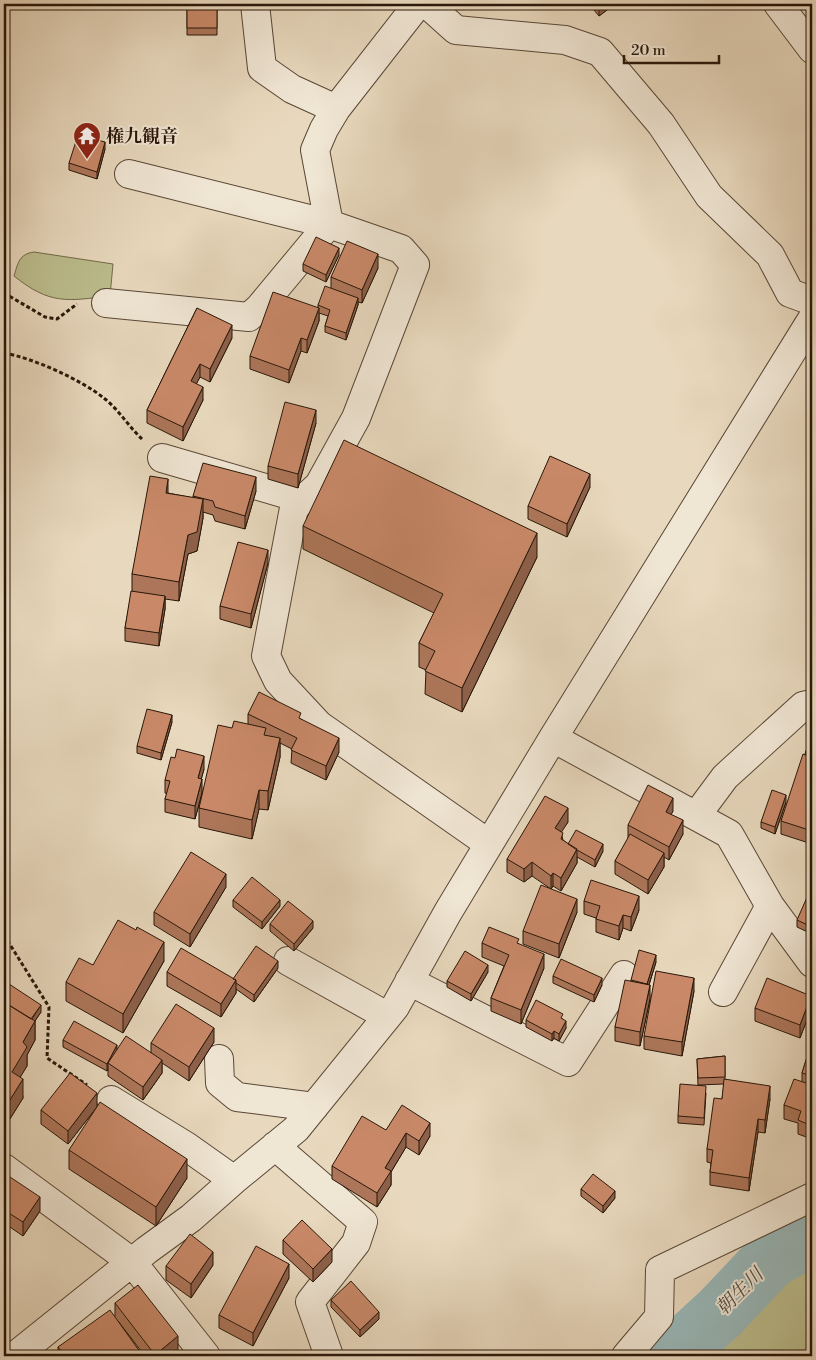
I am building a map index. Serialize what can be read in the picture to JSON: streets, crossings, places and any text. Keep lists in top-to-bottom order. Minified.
{"water":["朝生川"],"places":{"temple":["権九観音"]},"scale_bar":"20 m"}
